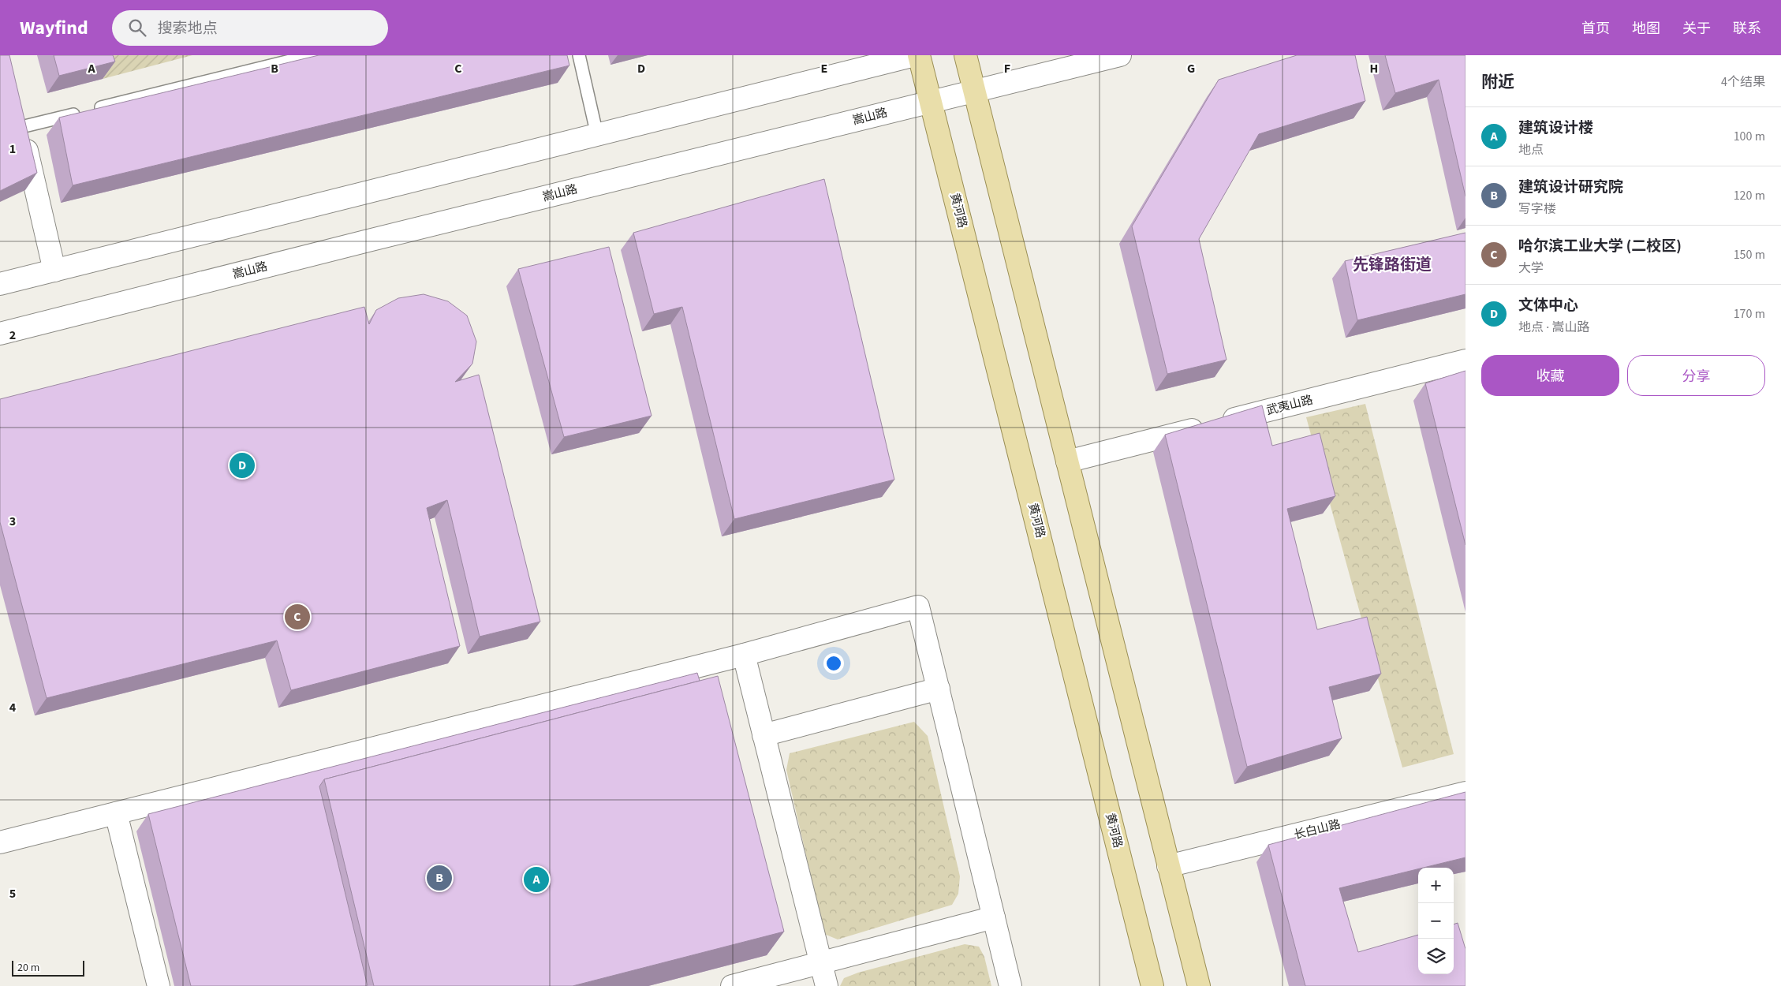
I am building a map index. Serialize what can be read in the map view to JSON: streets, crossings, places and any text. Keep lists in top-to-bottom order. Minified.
{"streets":{"main road":["黄河路"],"street":["嵩山路","武夷山路","长白山路"]},"crossings":[["嵩山路","黄河路"]],"districts":["先锋路街道"],"scale_bar":"20 m","page":{"header":"Wayfind","search":"搜索地点","nav":["首页","地图","关于","联系"],"heading":["附近","4个结果"],"list":[{"mark":"A","name":"建筑设计楼","note":"地点","value":"100 m"},{"mark":"B","name":"建筑设计研究院","note":"写字楼","value":"120 m"},{"mark":"C","name":"哈尔滨工业大学 (二校区)","note":"大学","value":"150 m"},{"mark":"D","name":"文体中心","note":"地点 · 嵩山路","value":"170 m"}],"buttons":["收藏","分享"],"pins":["D","C","B","A"],"map_buttons":["+","−"],"scale":"20 m"},"grid":{"columns":["A","B","C","D","E","F","G","H"],"rows":["1","2","3","4","5"]}}
